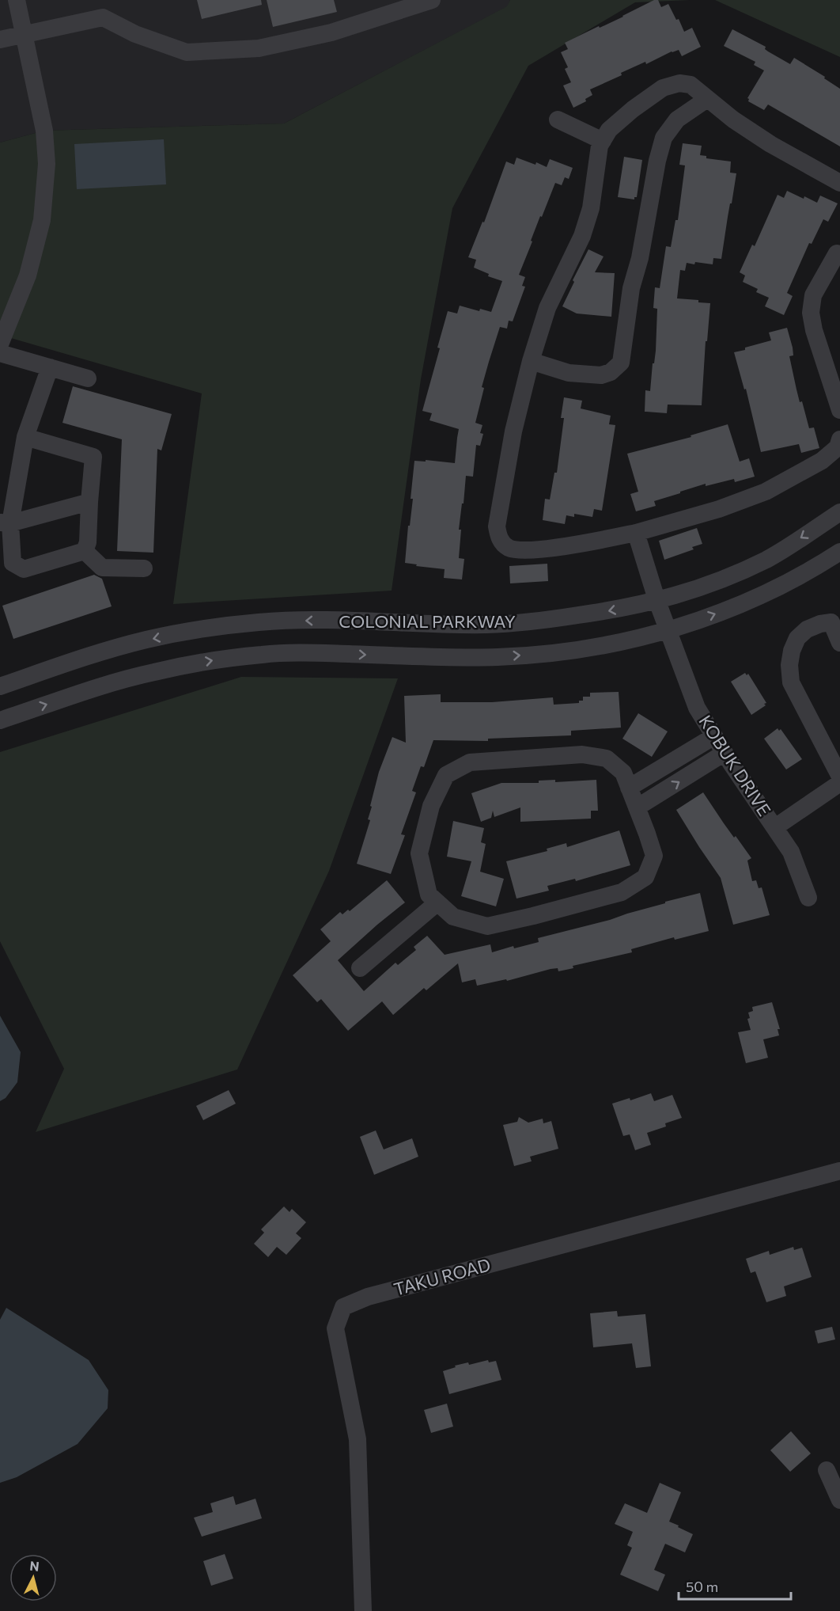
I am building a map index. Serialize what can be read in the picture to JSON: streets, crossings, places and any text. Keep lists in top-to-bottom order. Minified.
{"streets":{"street":["COLONIAL PARKWAY","KOBUK DRIVE","TAKU ROAD"]},"crossings":[["COLONIAL PARKWAY","KOBUK DRIVE"]],"scale_bar":"50 m","north":"top"}
